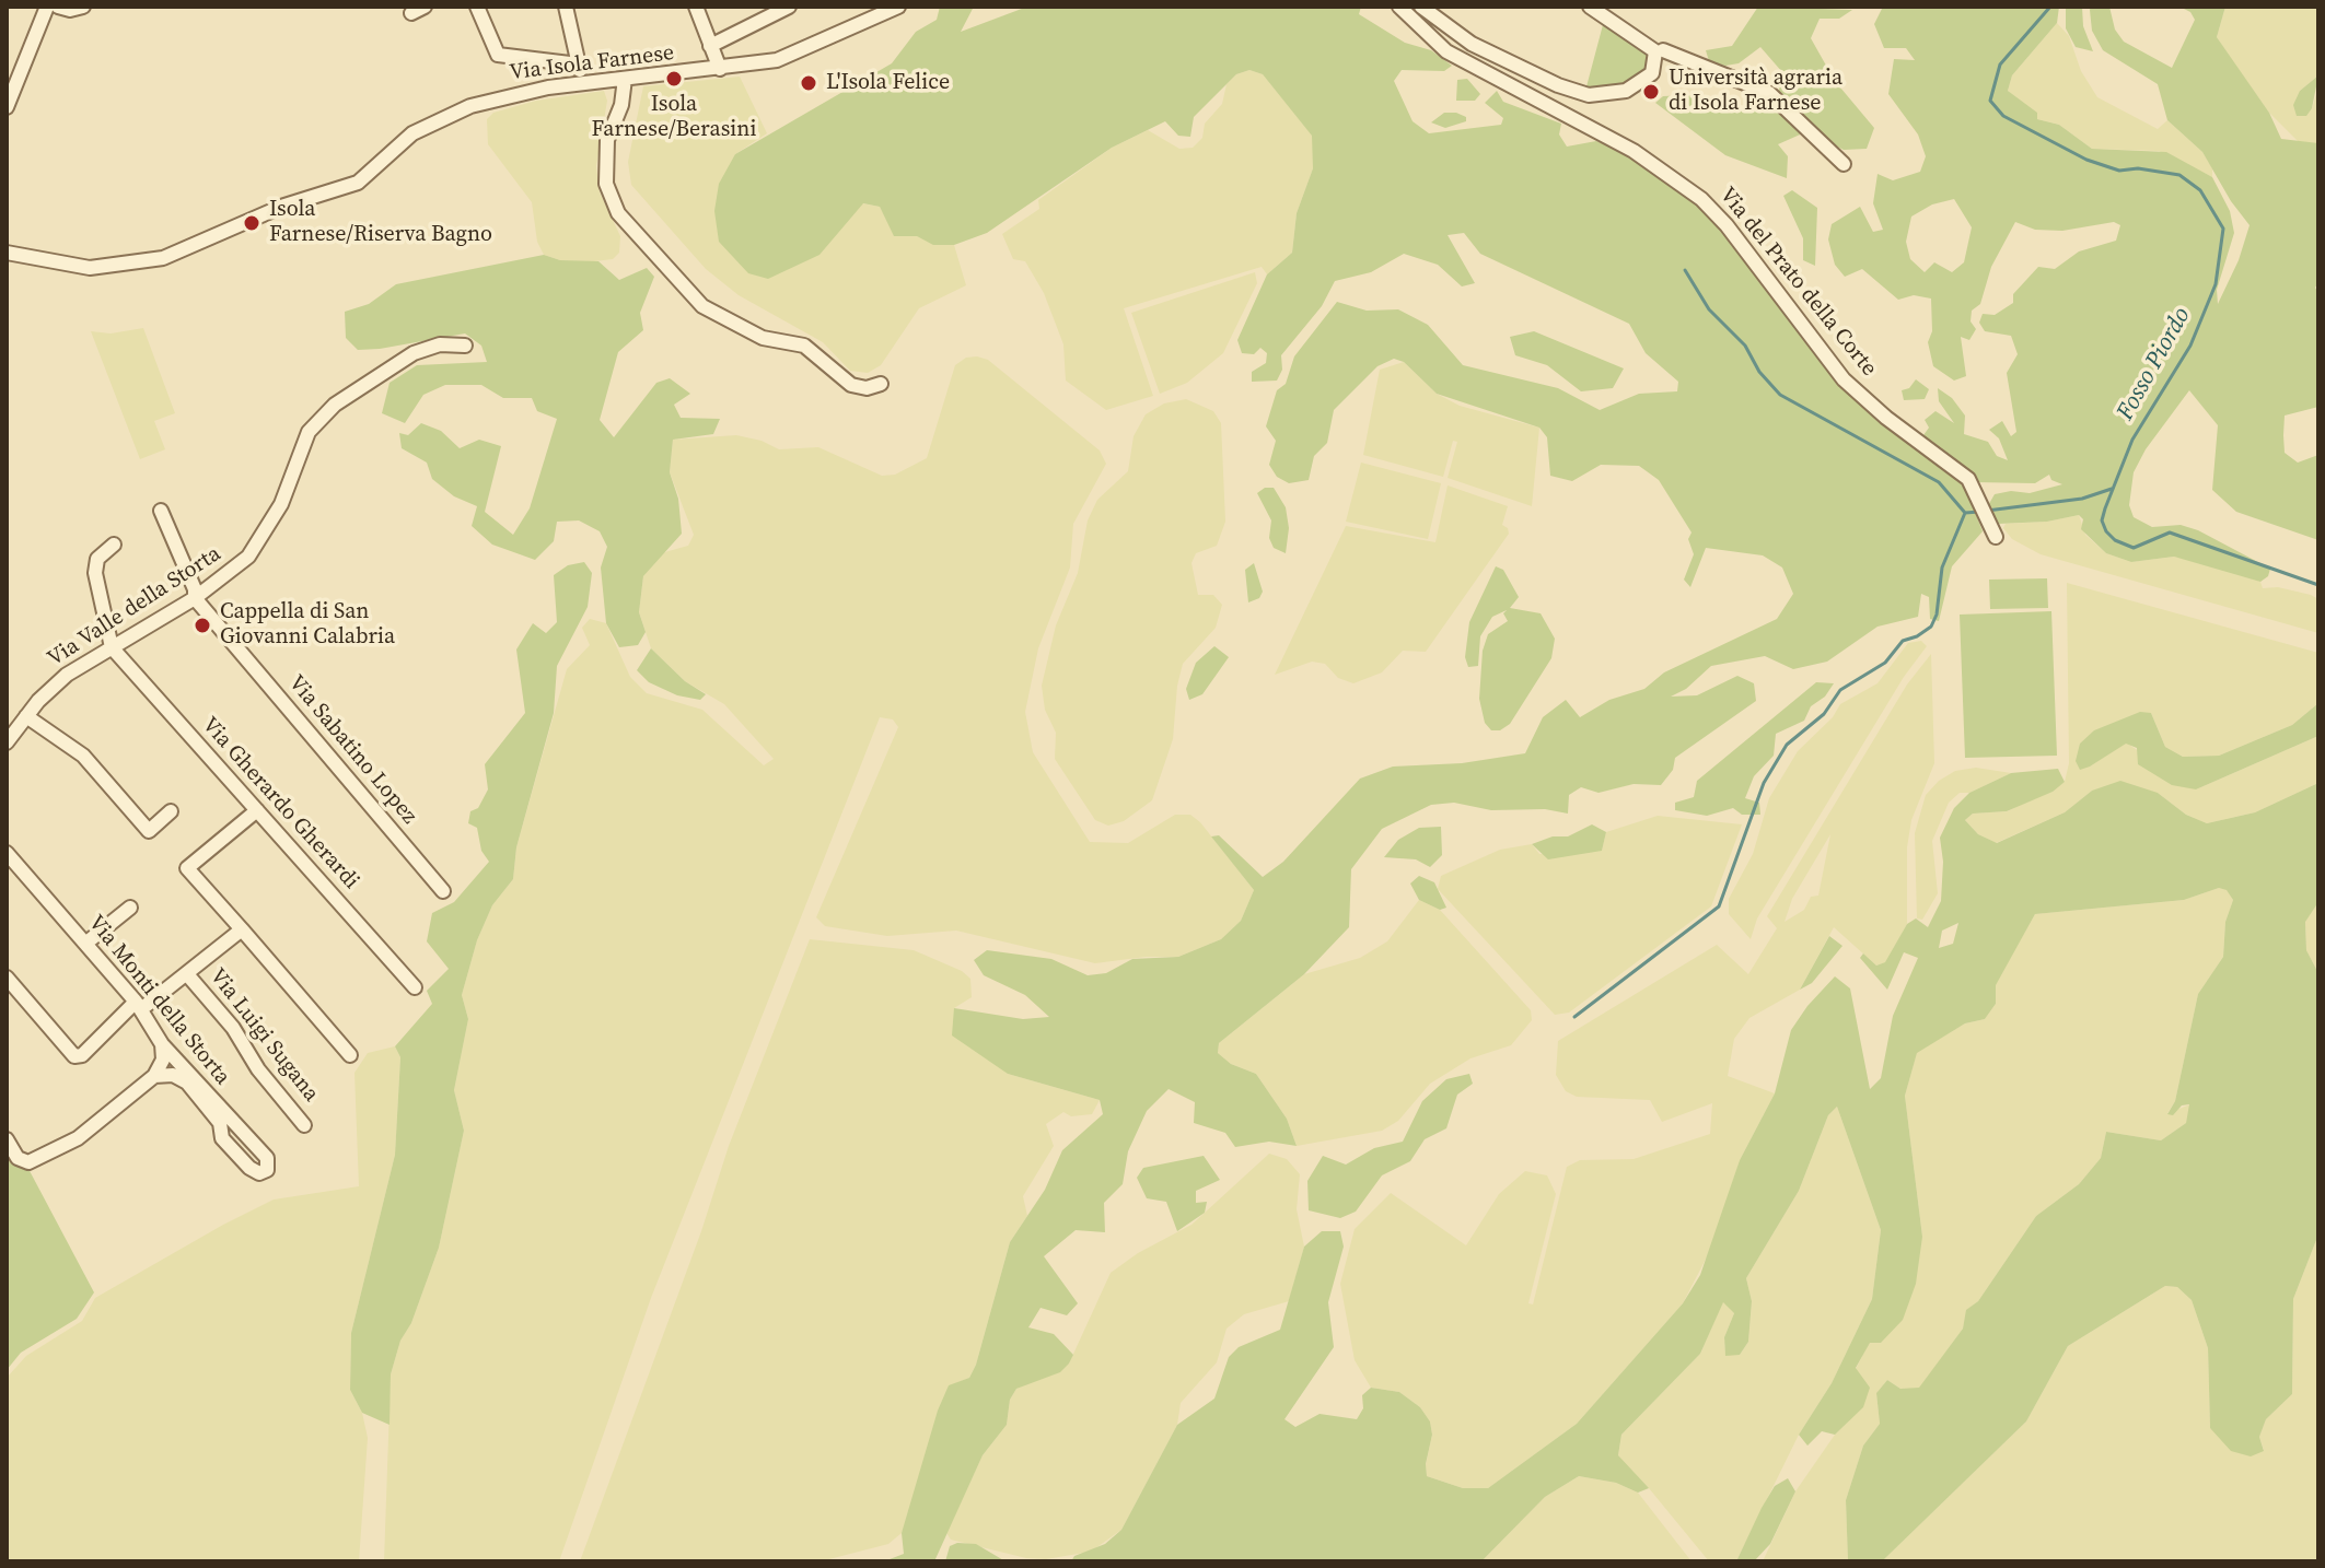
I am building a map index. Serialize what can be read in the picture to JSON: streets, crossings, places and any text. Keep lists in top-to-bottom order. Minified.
{"streets":{"street":["Via Isola Farnese","Via del Prato della Corte","Via Valle della Storta","Via Sabatino Lopez","Via Gherardo Gherardi","Via Monti della Storta","Via Luigi Sugana"]},"crossings":[["Via Valle della Storta","Via Sabatino Lopez"],["Via Valle della Storta","Via Gherardo Gherardi"]],"water":["Fosso Piordo"],"places":["Isola Farnese/Berasini","L'Isola Felice","Università agraria di Isola Farnese","Isola Farnese/Riserva Bagno","Cappella di San Giovanni Calabria"]}
